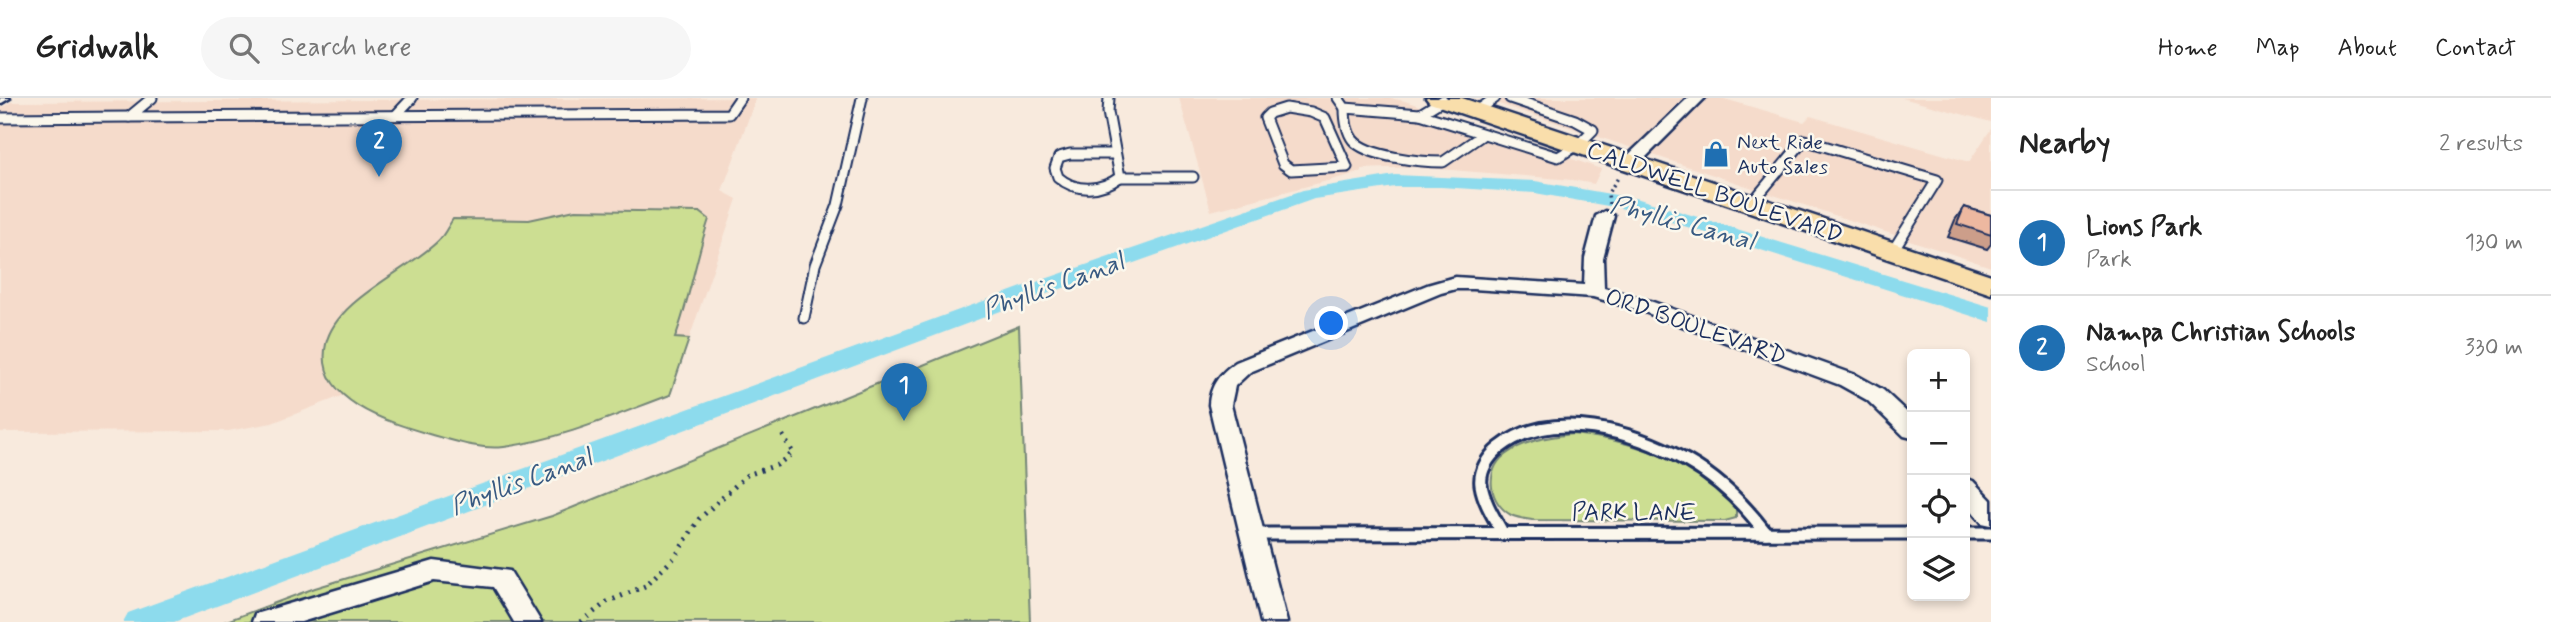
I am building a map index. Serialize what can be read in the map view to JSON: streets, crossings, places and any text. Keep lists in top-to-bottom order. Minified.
{"streets":{"main road":["CALDWELL BOULEVARD"],"street":["ORD BOULEVARD"],"lane":["PARK LANE"]},"crossings":[["ORD BOULEVARD","PARK LANE"]],"water":["Phyllis Canal"],"places":{"shop":["Next Ride Auto Sales"]},"page":{"header":"Gridwalk","search":"Search here","nav":["Home","Map","About","Contact"],"heading":["Nearby","2 results"],"pins":["2","1"],"list":[{"mark":"1","name":"Lions Park","note":"Park","value":"130 m"},{"mark":"2","name":"Nampa Christian Schools","note":"School","value":"330 m"}],"map_buttons":["+","−"]}}
